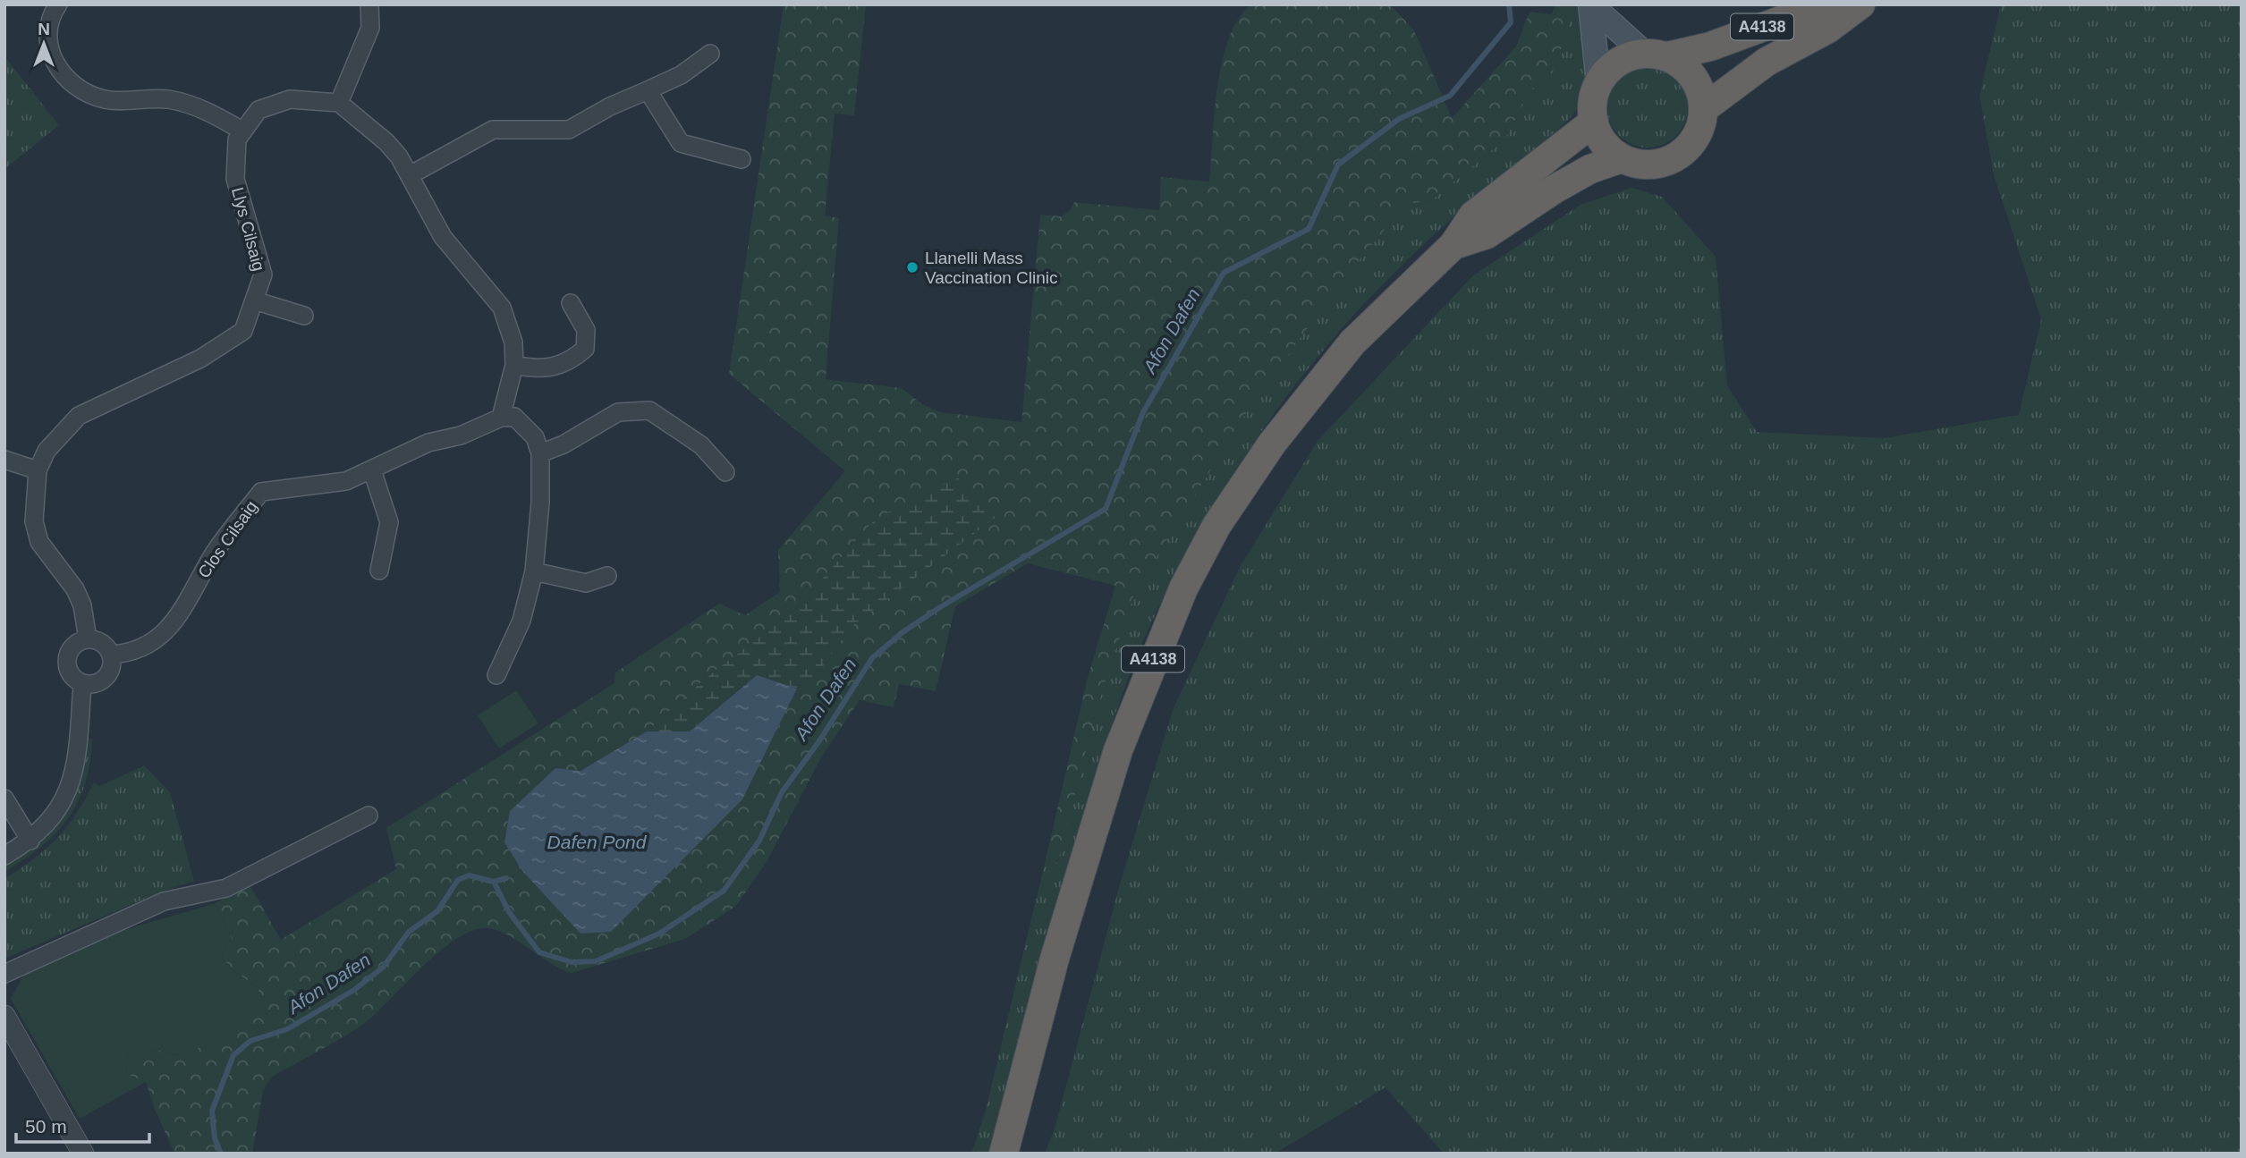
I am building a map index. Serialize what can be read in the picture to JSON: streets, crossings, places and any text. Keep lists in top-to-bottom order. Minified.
{"streets":{"highway":["A4138"],"street":["Llys Cilsaig","Clos Cilsaig"]},"crossings":[["Llys Cilsaig","Clos Cilsaig"]],"water":["Afon Dafen","Dafen Pond"],"places":["Llanelli Mass Vaccination Clinic"],"scale_bar":"50 m","north":"top"}
